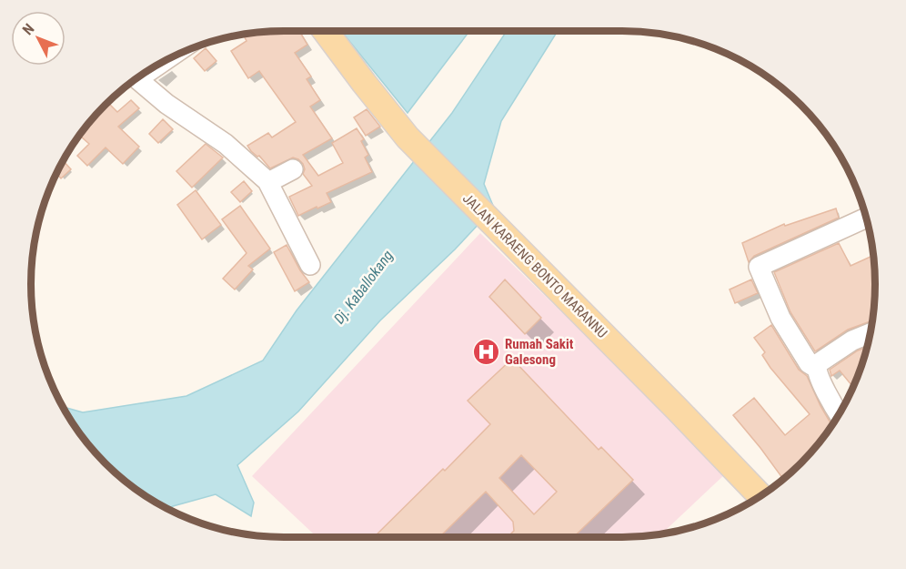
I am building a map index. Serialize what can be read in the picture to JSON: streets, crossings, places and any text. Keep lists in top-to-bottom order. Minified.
{"streets":{"main road":["JALAN KARAENG BONTO MARANNU"]},"water":["Dj. Kaballokang"],"places":{"hospital":["Rumah Sakit Galesong"]},"north":"top left"}
